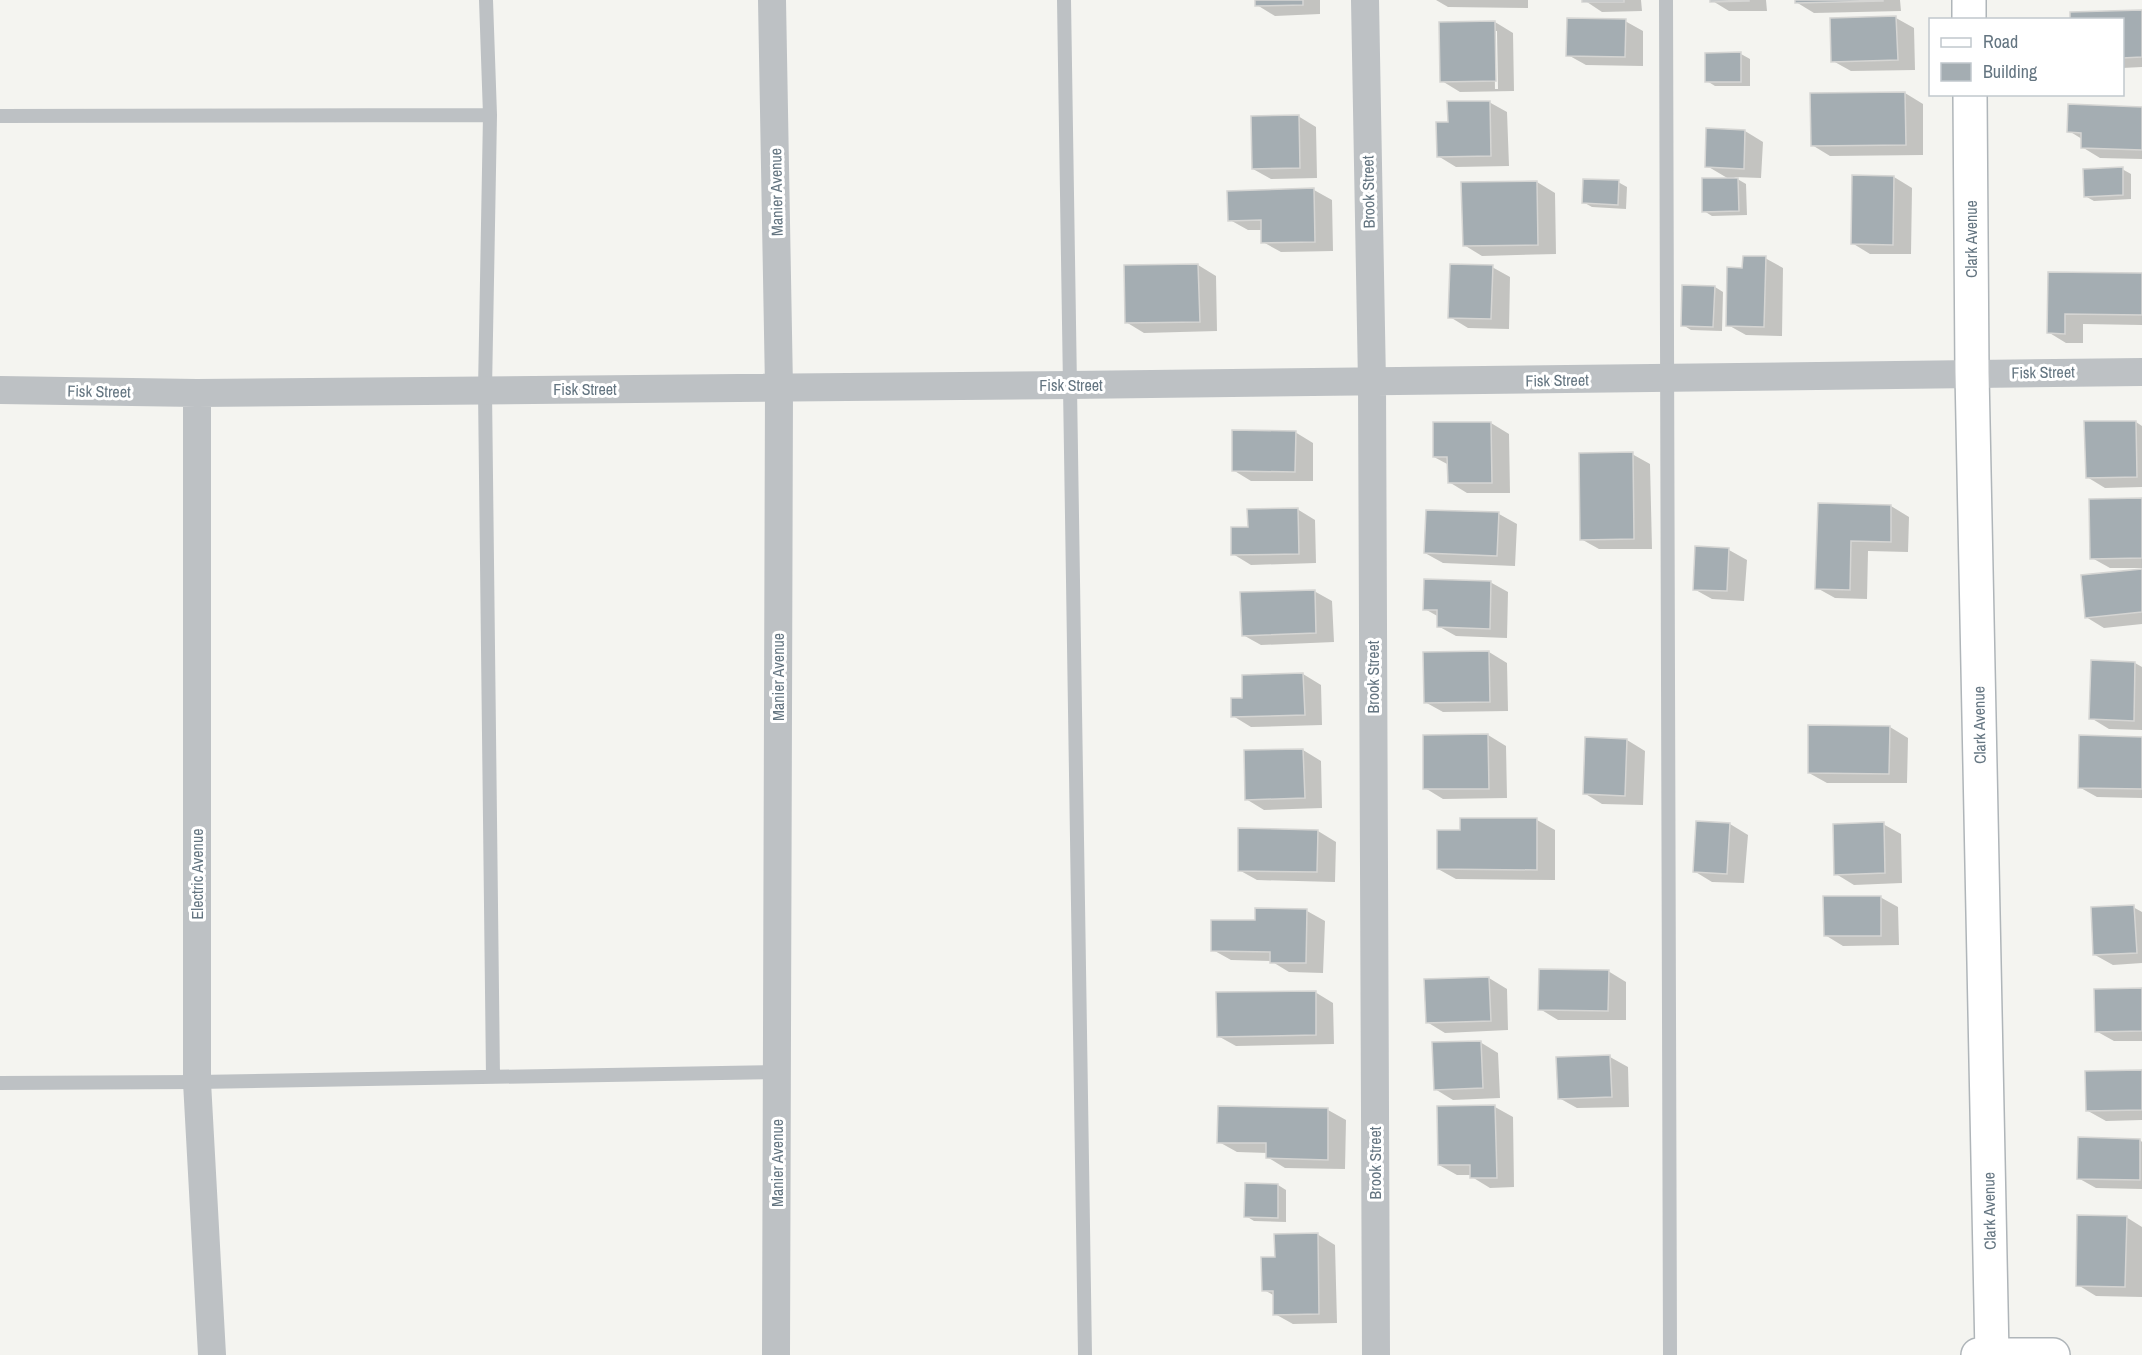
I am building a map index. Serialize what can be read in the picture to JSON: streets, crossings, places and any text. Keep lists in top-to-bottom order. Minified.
{"streets":{"street":["Manier Avenue","Brook Street","Clark Avenue","Fisk Street","Electric Avenue"]},"crossings":[["Manier Avenue","Fisk Street"],["Brook Street","Fisk Street"],["Clark Avenue","Fisk Street"],["Fisk Street","Electric Avenue"]],"legend":["Road","Building"]}
